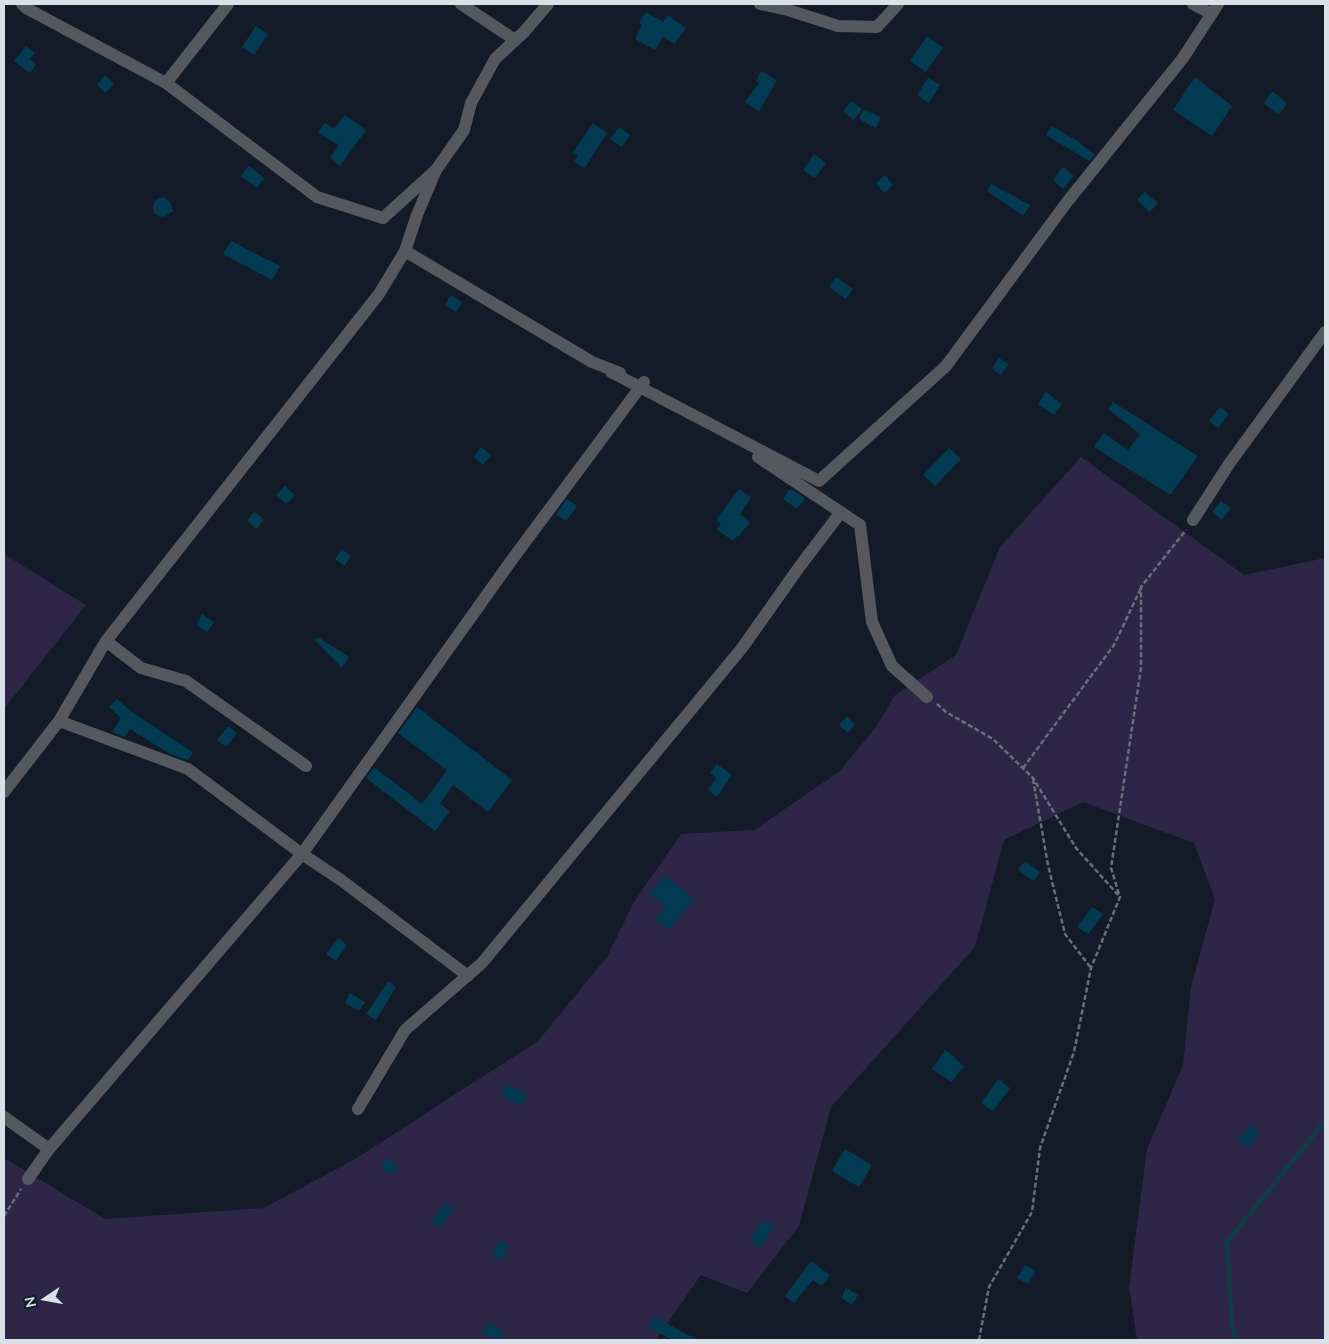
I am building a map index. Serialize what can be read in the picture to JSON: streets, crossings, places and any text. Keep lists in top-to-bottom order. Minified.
{"north":"left"}
